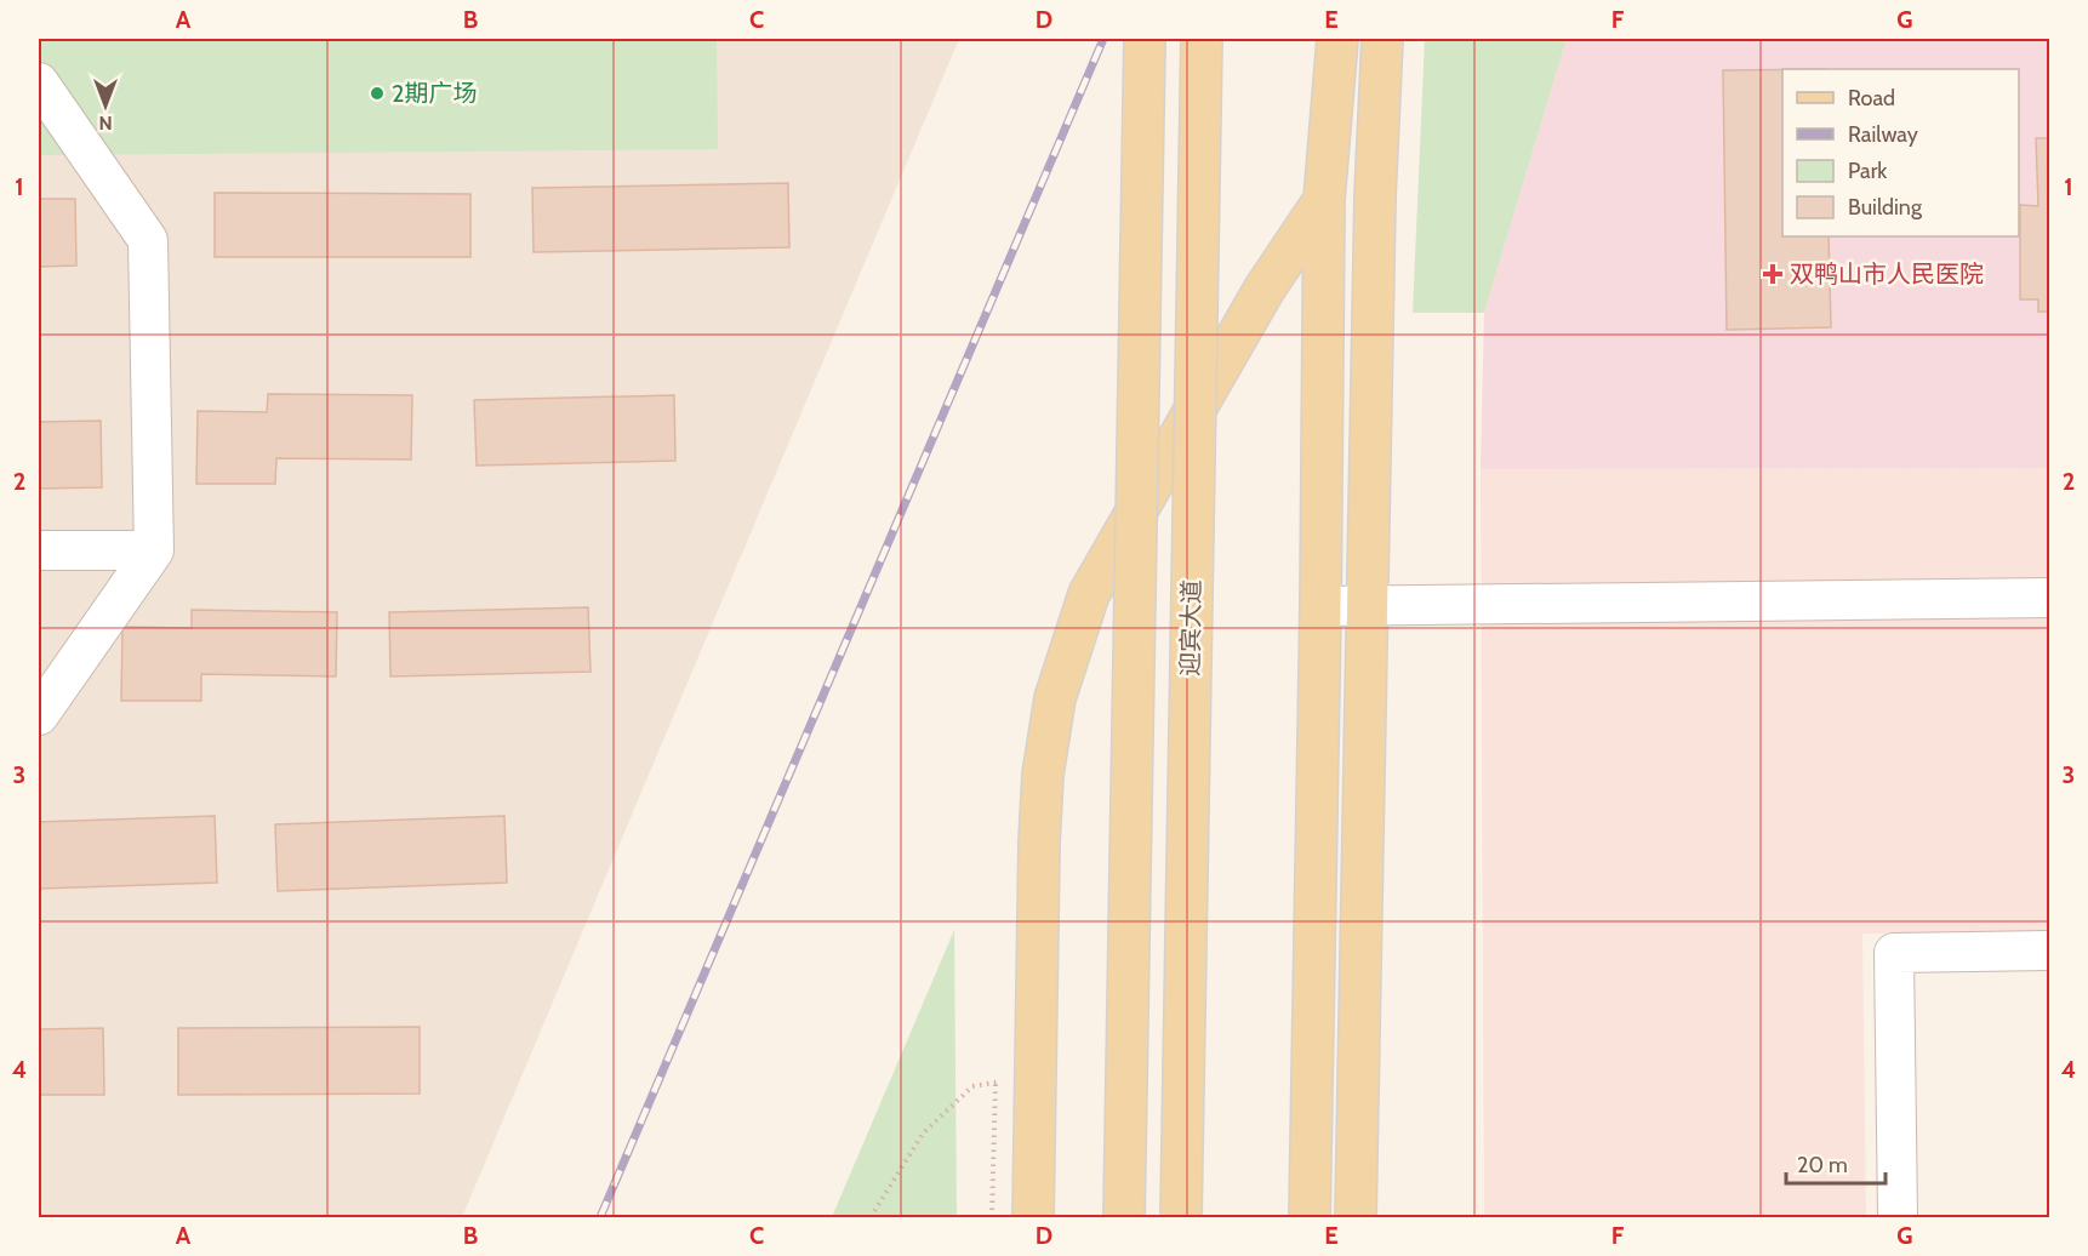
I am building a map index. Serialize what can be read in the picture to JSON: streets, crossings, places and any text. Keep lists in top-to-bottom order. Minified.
{"streets":{"main road":["迎宾大道"]},"places":{"other":["2期广场"],"health":["双鸭山市人民医院"]},"legend":["Road","Railway","Park","Building"],"scale_bar":"20 m","north":"bottom","grid":{"columns":["A","B","C","D","E","F","G"],"rows":["1","2","3","4"]}}
